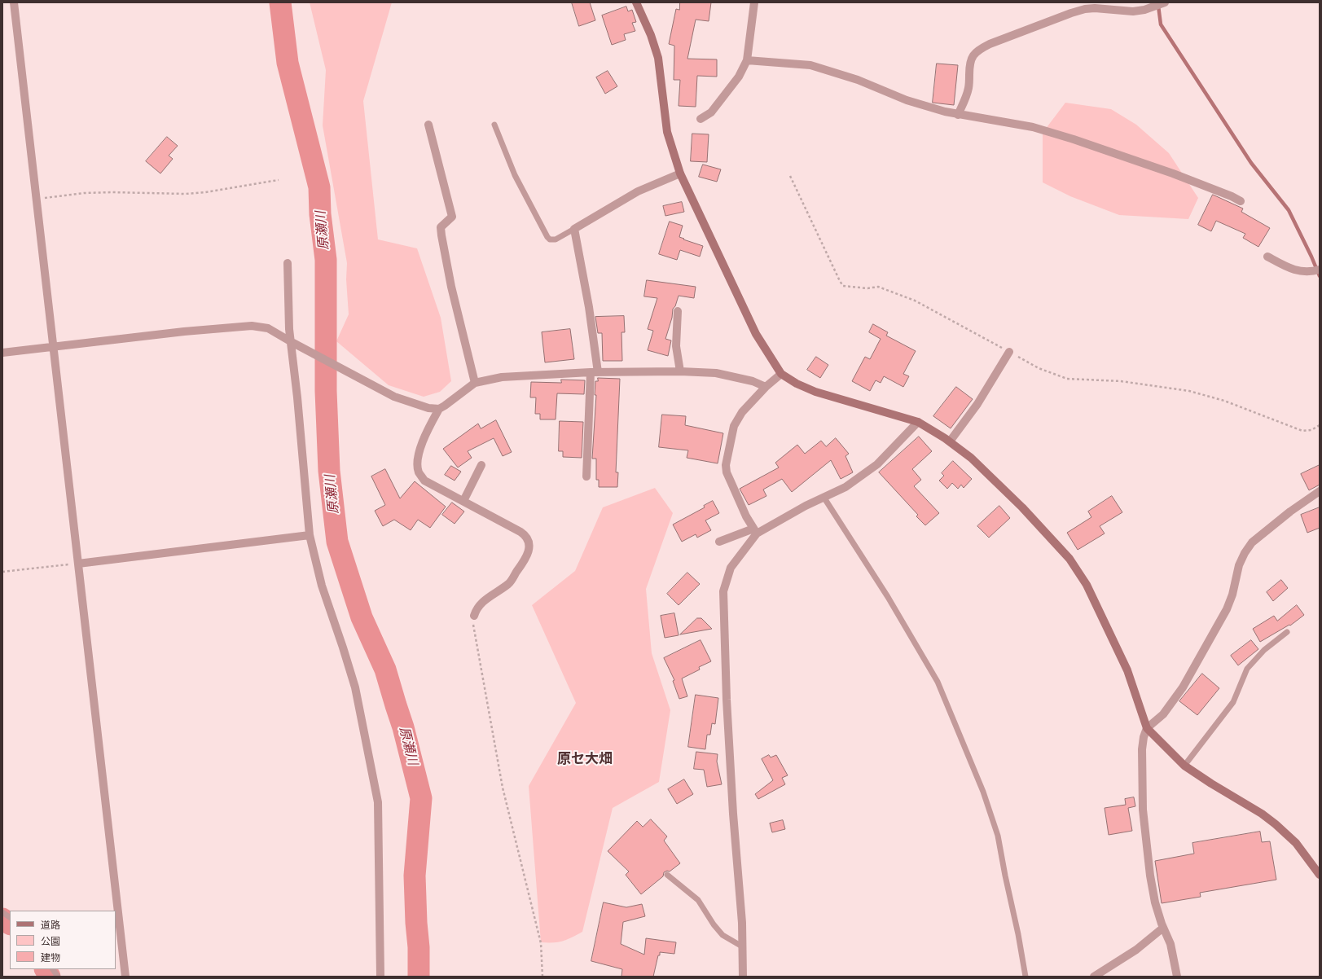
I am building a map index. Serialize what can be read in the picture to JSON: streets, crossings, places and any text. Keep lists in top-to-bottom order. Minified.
{"districts":["原セ大畑"],"water":["原瀬川"],"legend":["道路","公園","建物"]}
